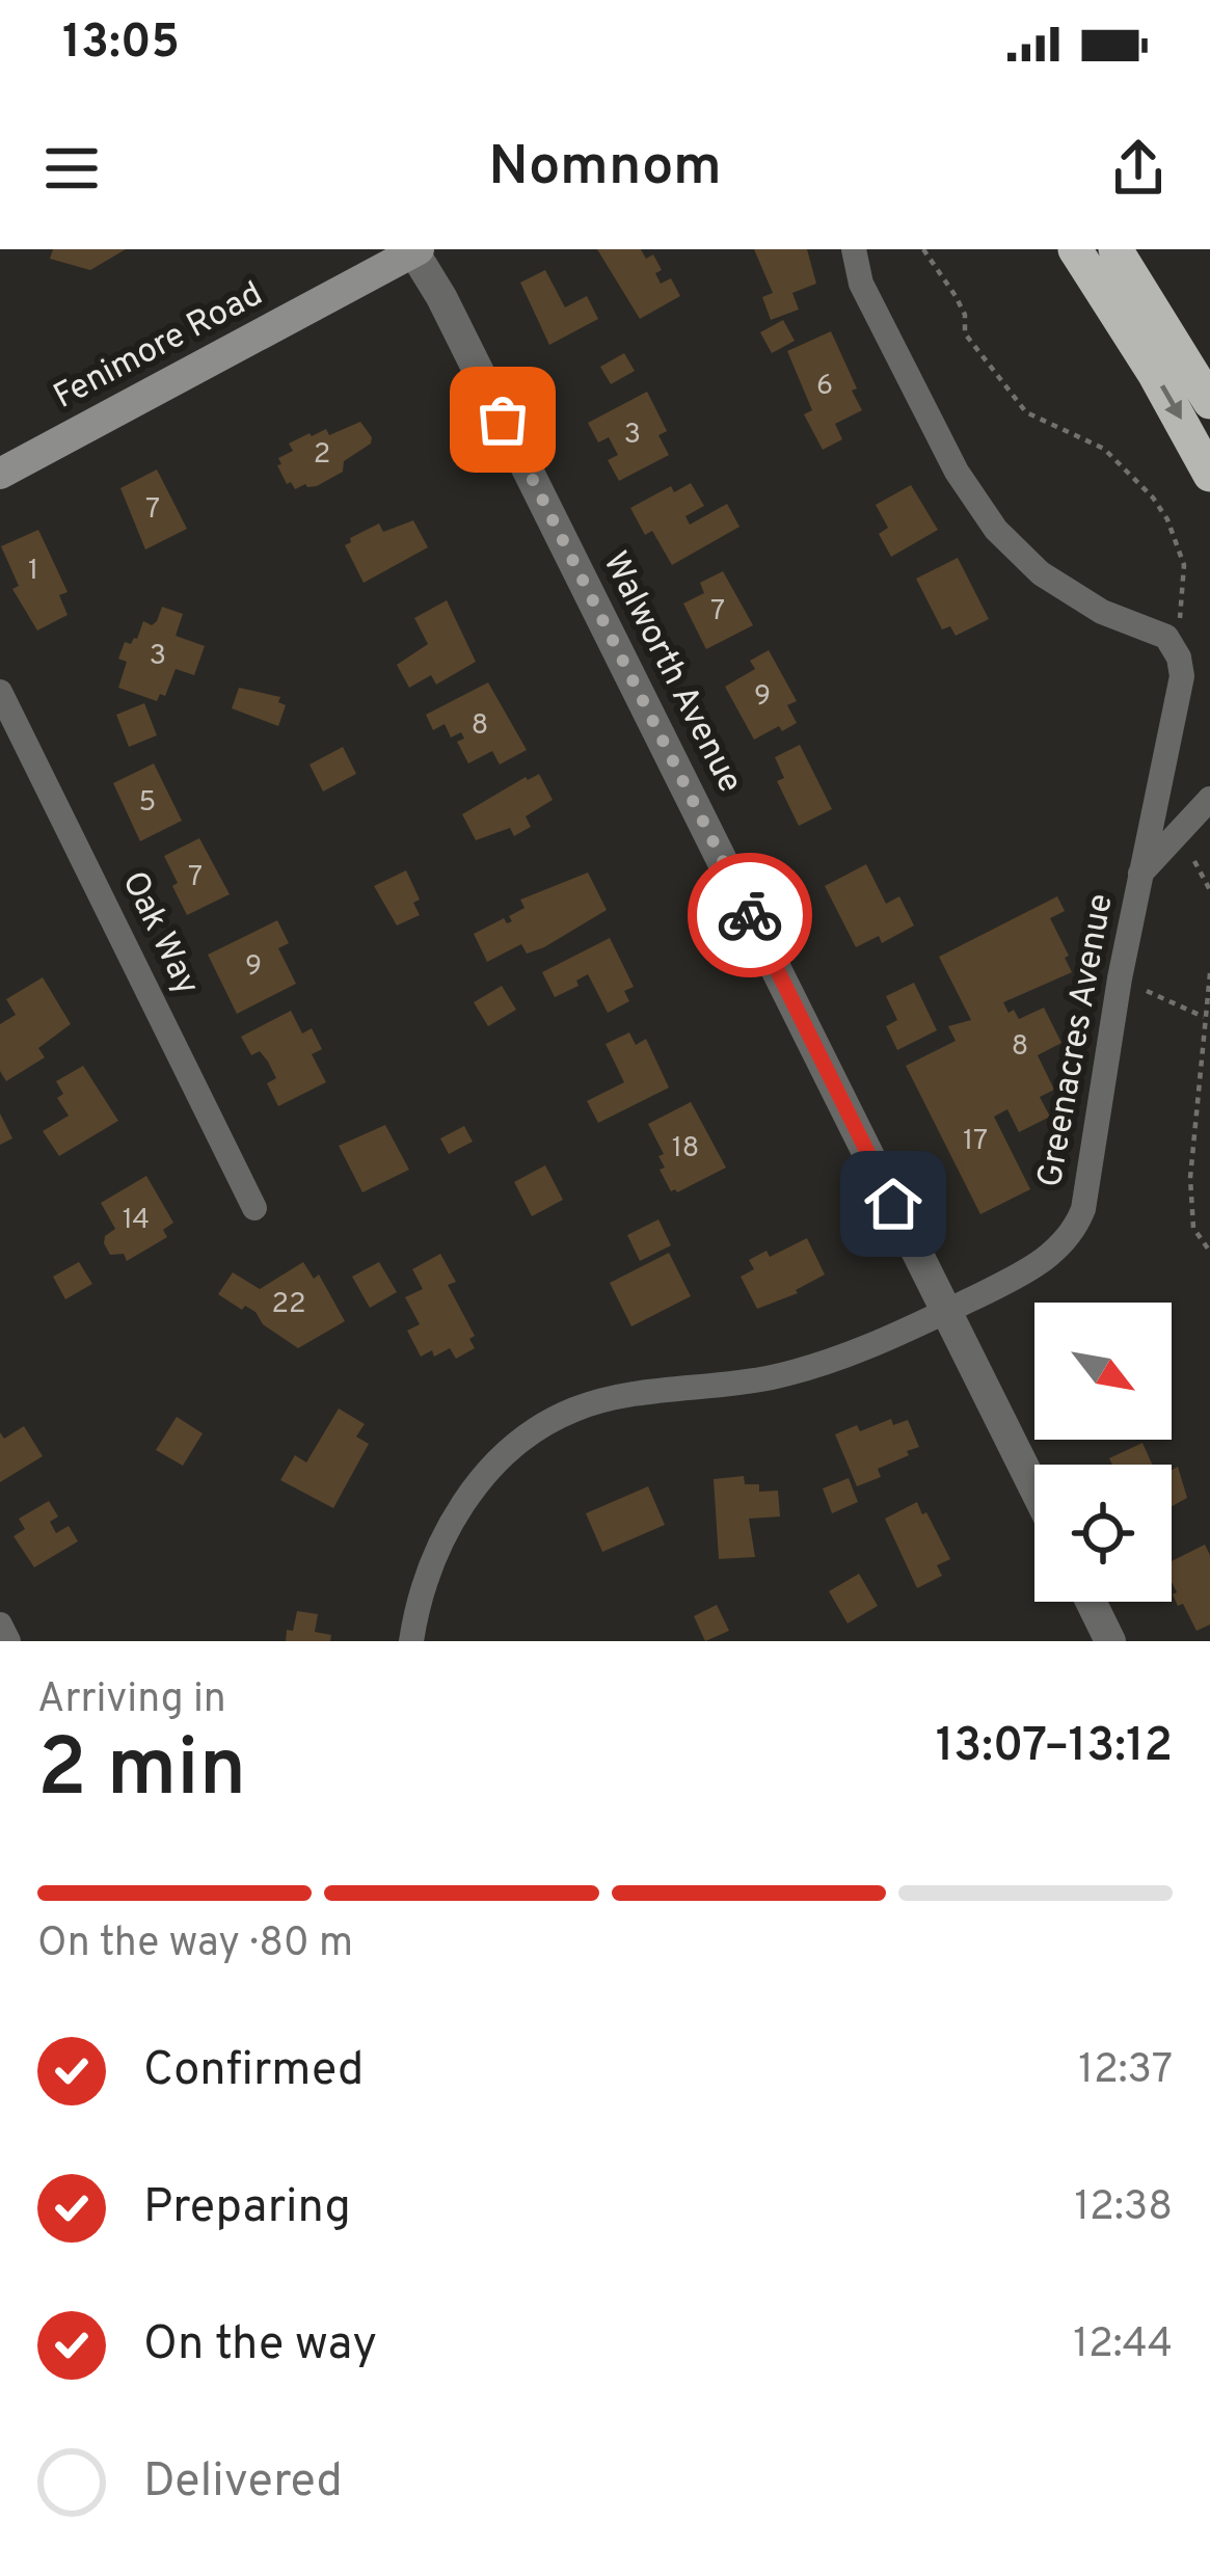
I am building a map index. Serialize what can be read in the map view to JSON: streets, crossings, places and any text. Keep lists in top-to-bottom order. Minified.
{"streets":{"main road":["Fenimore Road"],"street":["Walworth Avenue","Oak Way","Greenacres Avenue"]},"crossings":[["Fenimore Road","Walworth Avenue"],["Walworth Avenue","Greenacres Avenue"]],"house_numbers":["6","3","2","7","1","7","3","9","8","5","7","9","8","17","18","14","22"],"north":"bottom right","page":{"status":"13:05","header":"Nomnom","heading":["2 min","Arriving in","13:07–13:12"],"bar":"On the way · 80 m","list":[["Confirmed","12:37"],["Preparing","12:38"],["On the way","12:44"],"Delivered"]}}
